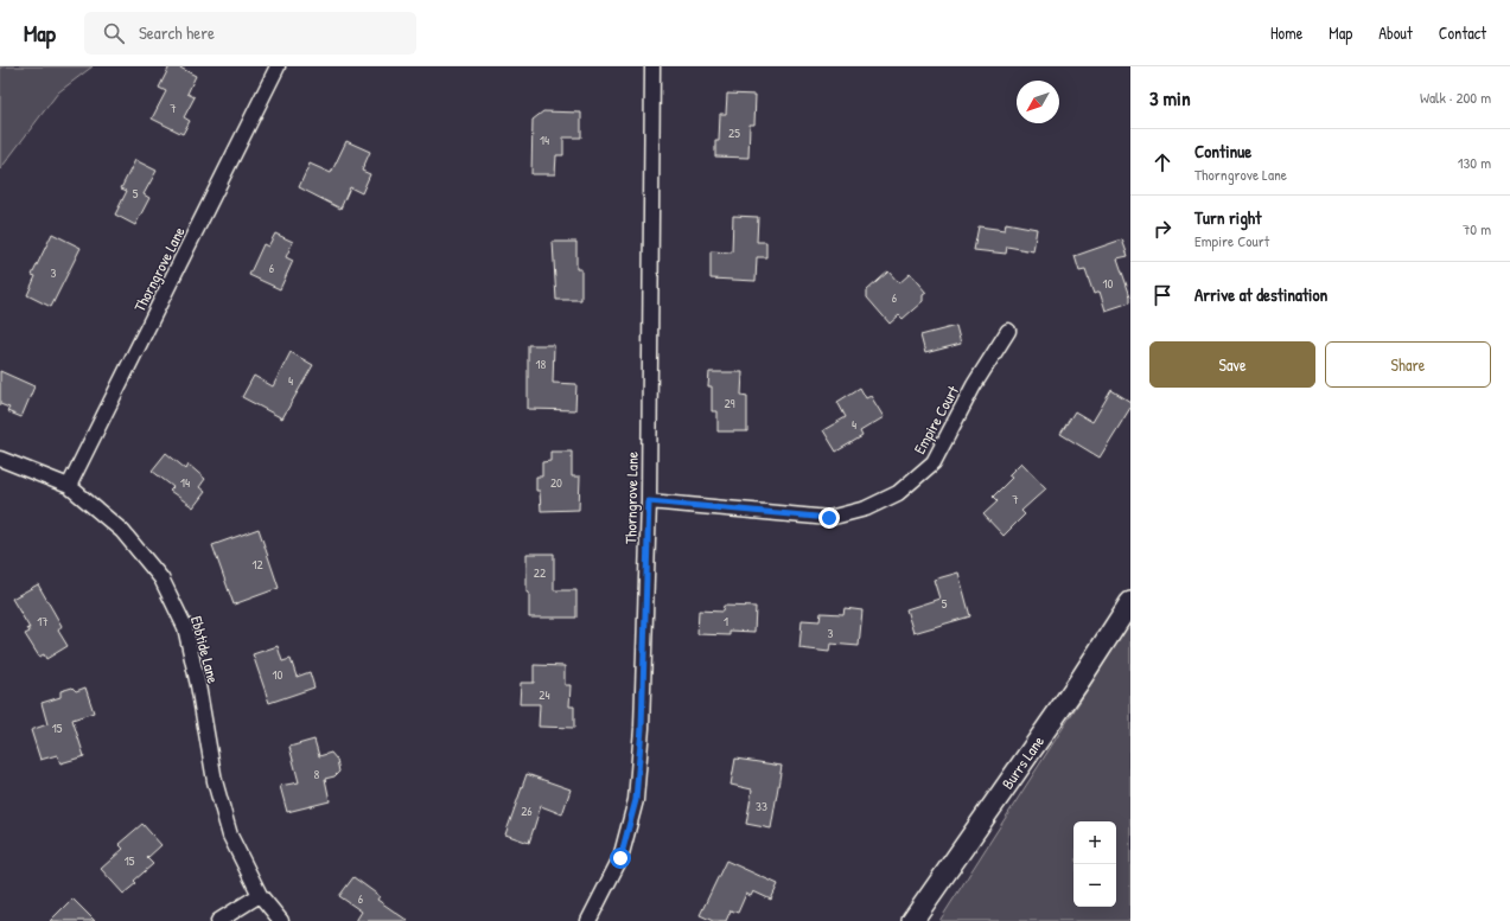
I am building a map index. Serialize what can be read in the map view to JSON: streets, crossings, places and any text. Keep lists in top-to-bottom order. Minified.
{"streets":{"street":["Thorngrove Lane","Empire Court","Ebbtide Lane","Burrs Lane"]},"crossings":[["Thorngrove Lane","Empire Court"],["Thorngrove Lane","Ebbtide Lane"]],"house_numbers":["7","25","14","5","6","3","10","6","18","4","29","4","14","20","7","12","22","5","17","1","3","10","24","15","8","33","26","15","6"],"north":"bottom left","page":{"header":"Map","search":"Search here","nav":["Home","Map","About","Contact"],"heading":["3 min","Walk · 200 m"],"list":[["Continue","Thorngrove Lane","130 m"],["Turn right","Empire Court","70 m"],"Arrive at destination"],"buttons":["Save","Share"],"map_buttons":["+","−"]}}
